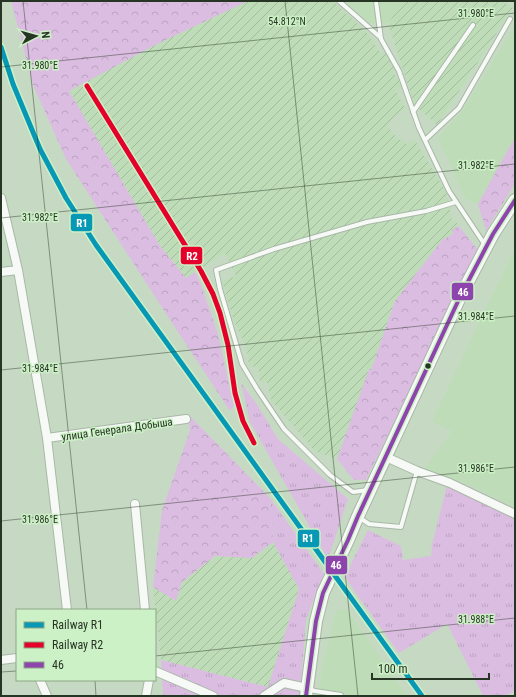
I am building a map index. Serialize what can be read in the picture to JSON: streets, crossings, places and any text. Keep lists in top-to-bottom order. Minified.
{"streets":{"street":["улица Генерала Добыша"]},"lines":["rail line R1","rail line R2","transit line 46"],"legend":["Railway R1","Railway R2","46"],"scale_bar":"100 m","north":"right","coordinates":["31.980°E","54.812°N","31.982°E","31.984°E","31.986°E","31.988°E"]}
